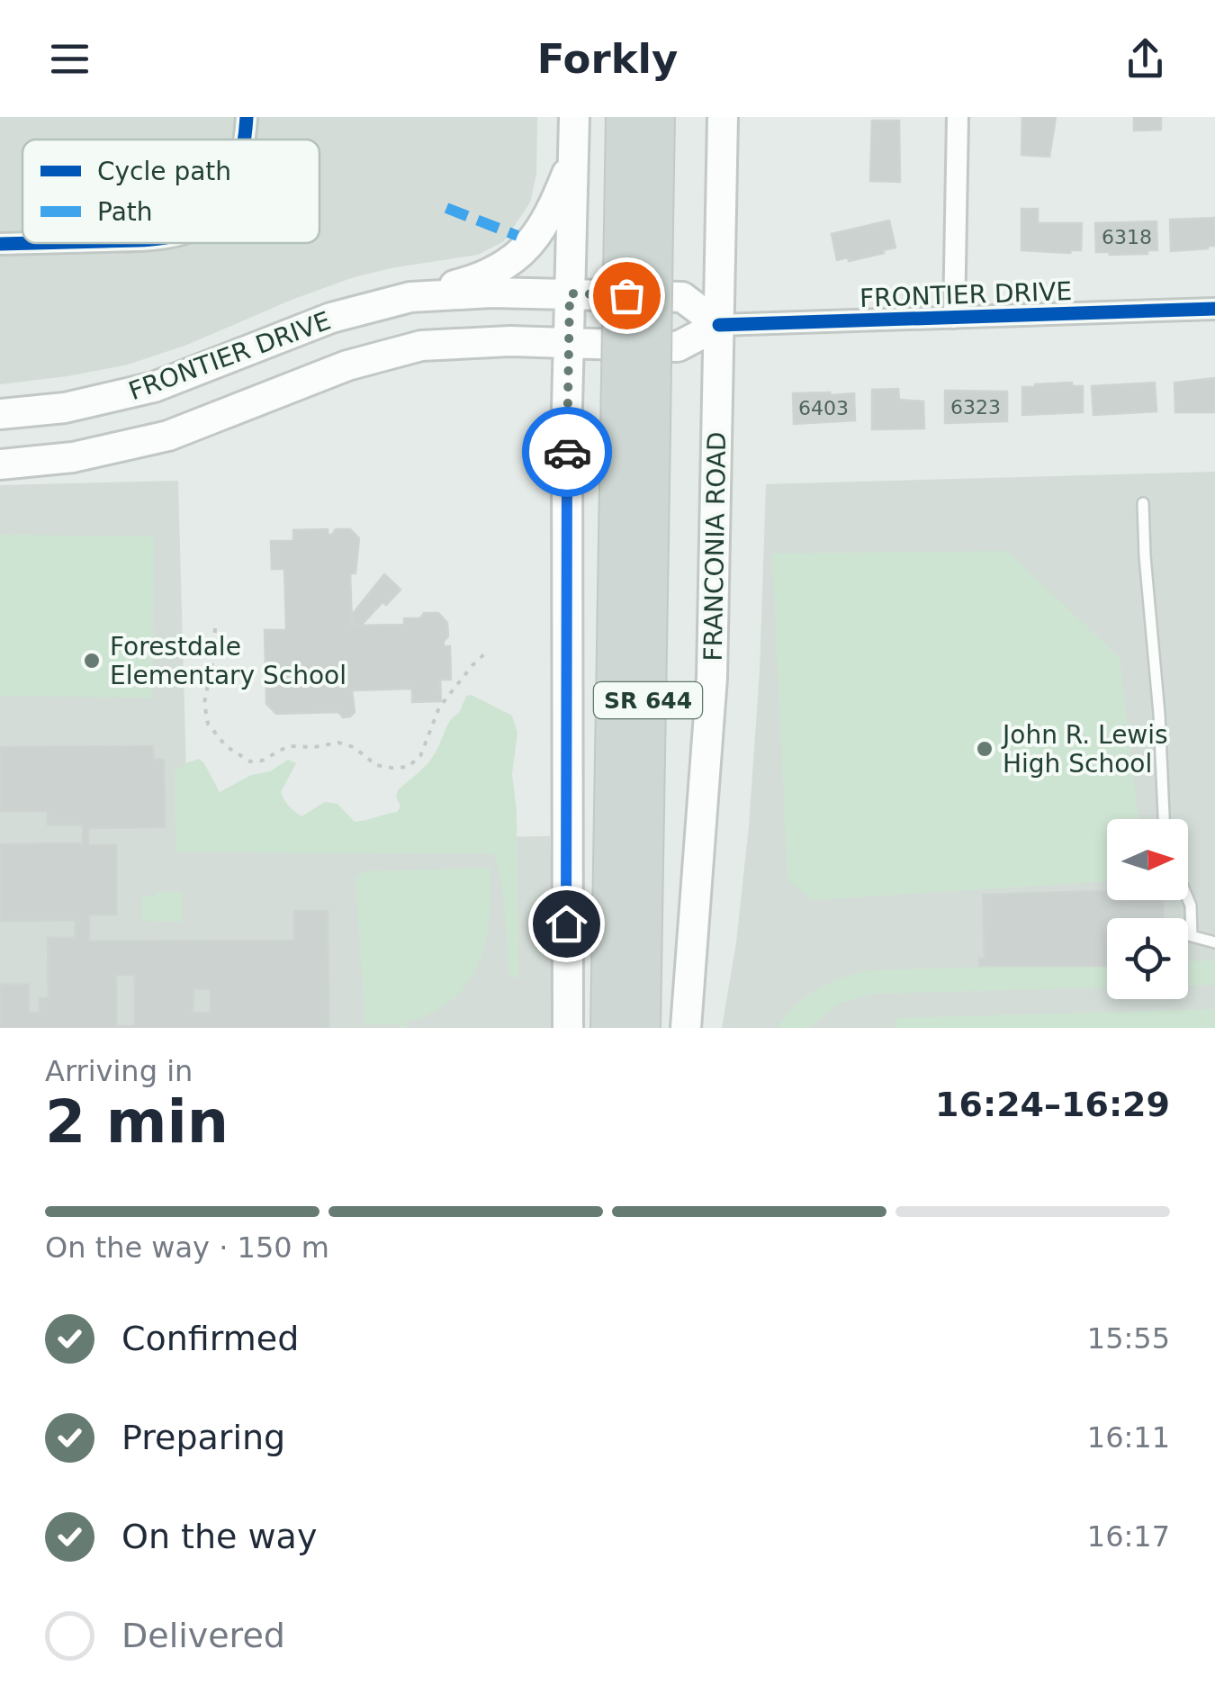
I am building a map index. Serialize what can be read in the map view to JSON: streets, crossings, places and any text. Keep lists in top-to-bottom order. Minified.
{"streets":{"main road":["FRONTIER DRIVE","FRANCONIA ROAD","SR 644"]},"crossings":[["FRONTIER DRIVE","FRANCONIA ROAD"]],"places":["Forestdale Elementary School","John R. Lewis High School"],"house_numbers":["6318","6323","6403"],"legend":["Cycle path","Path"],"north":"right","page":{"header":"Forkly","heading":["2 min","Arriving in","16:24–16:29"],"bar":"On the way · 150 m","list":[["Confirmed","15:55"],["Preparing","16:11"],["On the way","16:17"],"Delivered"]}}
